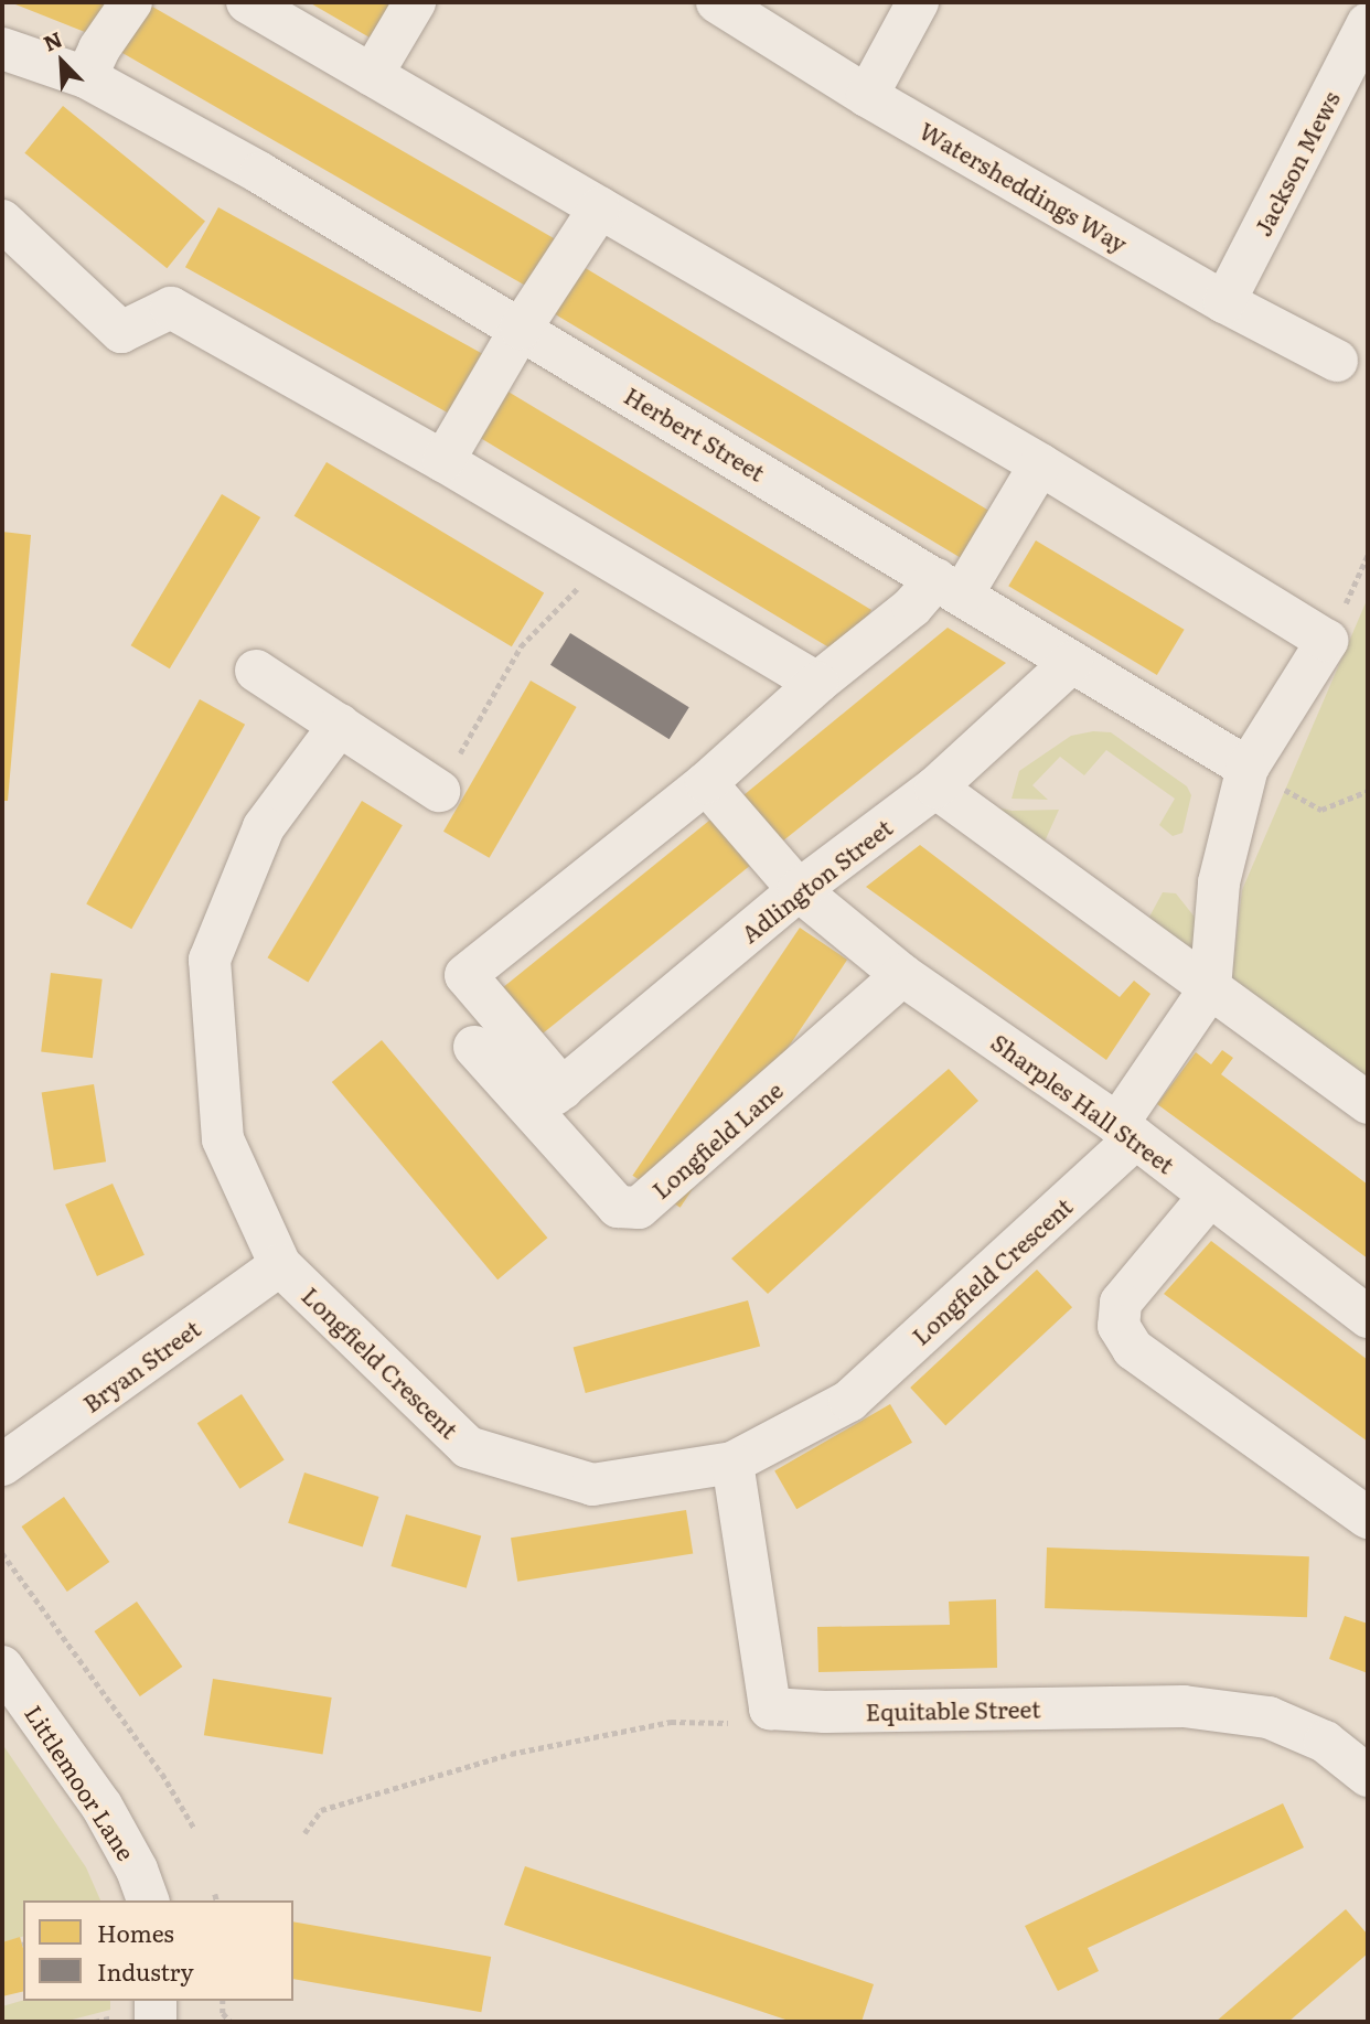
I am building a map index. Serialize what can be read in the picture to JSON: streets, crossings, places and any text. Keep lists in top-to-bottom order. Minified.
{"streets":{"street":["Jackson Mews","Watersheddings Way","Herbert Street","Adlington Street","Sharples Hall Street","Longfield Lane","Longfield Crescent","Bryan Street","Equitable Street","Littlemoor Lane"]},"crossings":[["Jackson Mews","Watersheddings Way"],["Herbert Street","Adlington Street"],["Adlington Street","Sharples Hall Street"],["Sharples Hall Street","Longfield Lane"],["Sharples Hall Street","Longfield Crescent"],["Longfield Crescent","Bryan Street"]],"legend":["Homes","Industry"],"north":"top left"}
